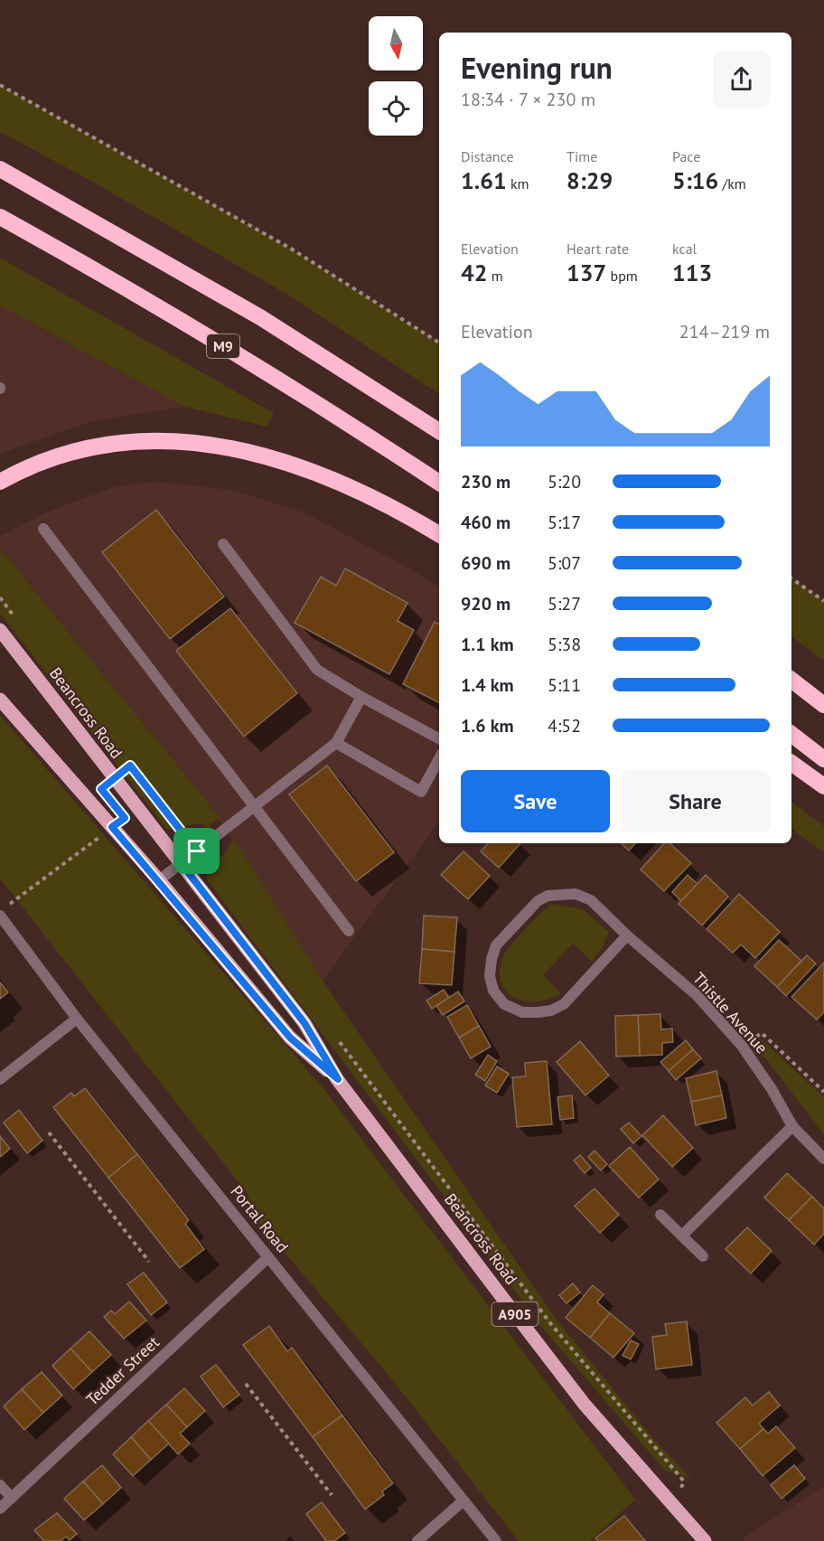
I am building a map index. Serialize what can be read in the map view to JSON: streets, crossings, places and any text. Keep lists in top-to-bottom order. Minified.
{"streets":{"highway":["M9"],"main road":["Beancross Road","A905"],"street":["Thistle Avenue","Portal Road","Tedder Street"]},"crossings":[["Portal Road","Tedder Street"]],"north":"bottom","page":{"heading":["Evening run","18:34 · 7 × 230 m"],"stats":[["Distance","1.61 km"],["Time","8:29"],["Pace","5:16 /km"],["Elevation","42 m"],["Heart rate","137 bpm"],["kcal","113"]],"chart":["Elevation","214–219 m"],"list":[{"name":"230 m","note":"5:20"},{"name":"460 m","note":"5:17"},{"name":"690 m","note":"5:07"},{"name":"920 m","note":"5:27"},{"name":"1.1 km","note":"5:38"},{"name":"1.4 km","note":"5:11"},{"name":"1.6 km","note":"4:52"}],"buttons":["Save","Share"]}}
